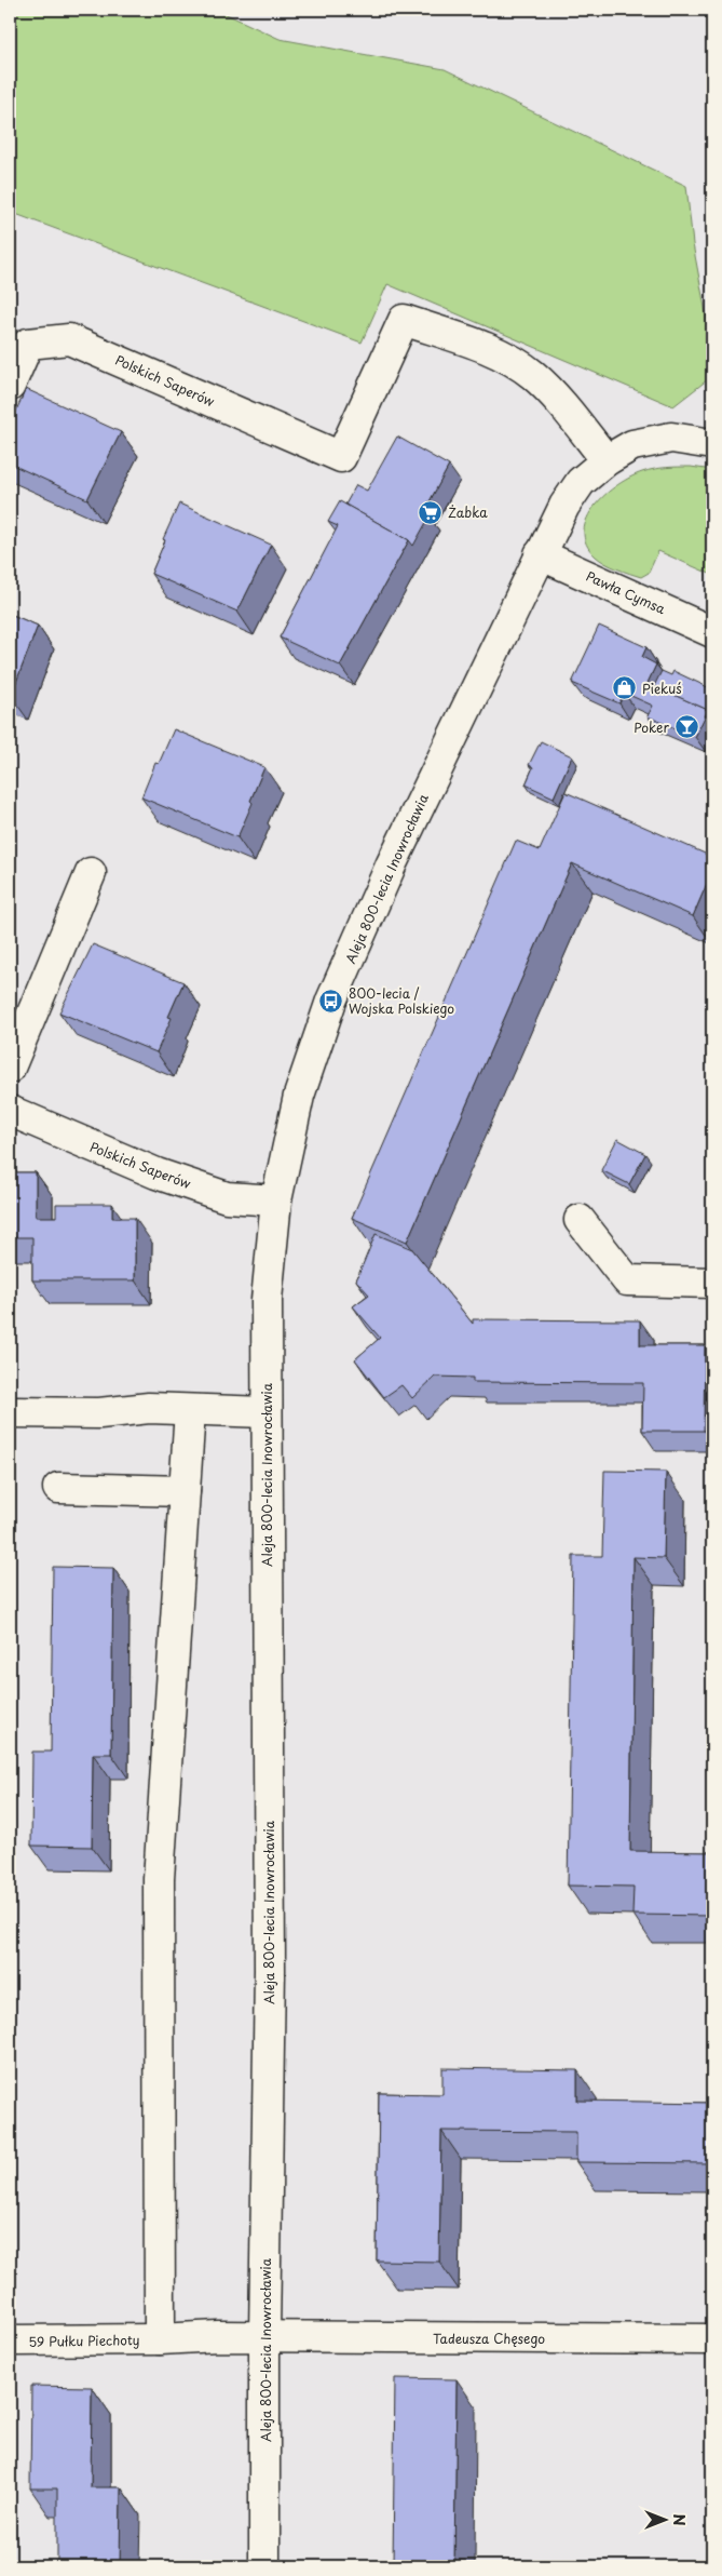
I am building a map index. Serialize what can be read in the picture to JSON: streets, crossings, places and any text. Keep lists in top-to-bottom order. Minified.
{"streets":{"street":["Polskich Saperów","Pawła Cymsa","Aleja 800-lecia Inowrocławia","Tadeusza Chęsego","59 Pułku Piechoty"]},"crossings":[["Polskich Saperów","Aleja 800-lecia Inowrocławia"],["Pawła Cymsa","Aleja 800-lecia Inowrocławia"],["Aleja 800-lecia Inowrocławia","Tadeusza Chęsego"],["Tadeusza Chęsego","59 Pułku Piechoty"]],"places":{"supermarket":["Żabka"],"shop":["Piekuś"],"bar":["Poker"],"bus stop":["800-lecia / Wojska Polskiego"]},"north":"right"}
